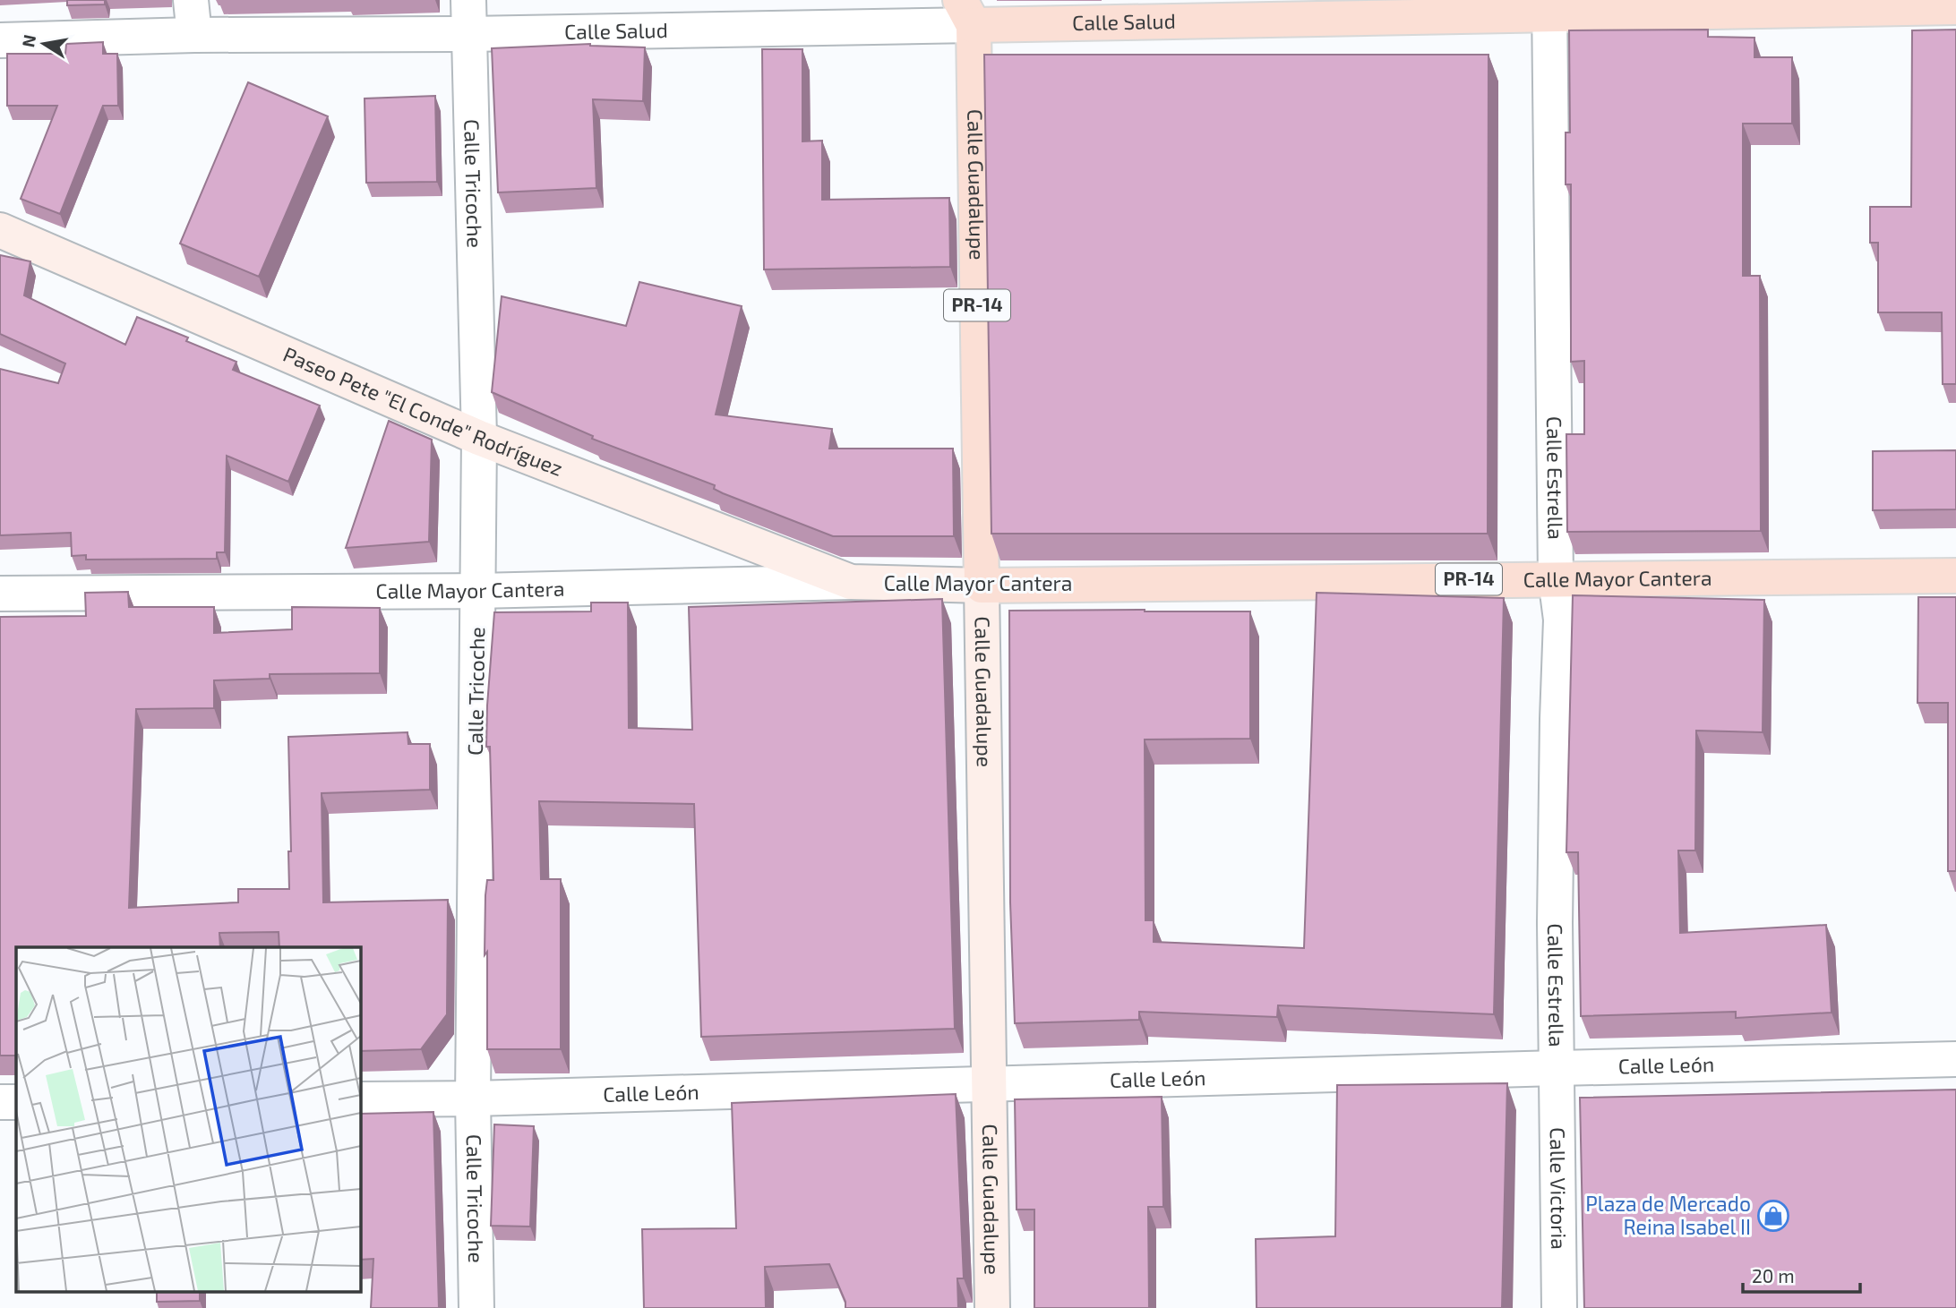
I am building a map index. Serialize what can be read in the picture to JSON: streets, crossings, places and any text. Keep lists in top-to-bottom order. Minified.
{"streets":{"main road":["Calle Salud","Calle Guadalupe","PR-14","Calle Mayor Cantera"],"street":["Calle Tricoche","Paseo Pete \"El Conde\" Rodríguez","Calle Estrella","Calle León","Calle Victoria"]},"crossings":[["Calle Salud","Calle Tricoche"],["Calle Salud","Calle Guadalupe"],["Calle Salud","Calle Estrella"],["Calle Tricoche","Paseo Pete \"El Conde\" Rodríguez"],["Calle Tricoche","Calle Mayor Cantera"],["Calle Tricoche","Calle León"],["Calle Guadalupe","Calle Mayor Cantera"],["Calle Guadalupe","Calle León"],["Paseo Pete \"El Conde\" Rodríguez","Calle Mayor Cantera"],["Calle Estrella","Calle Mayor Cantera"],["Calle Estrella","Calle León"],["Calle Estrella","Calle Victoria"],["Calle León","Calle Victoria"]],"places":{"shop":["Plaza de Mercado Reina Isabel II"]},"scale_bar":"20 m","north":"left"}
